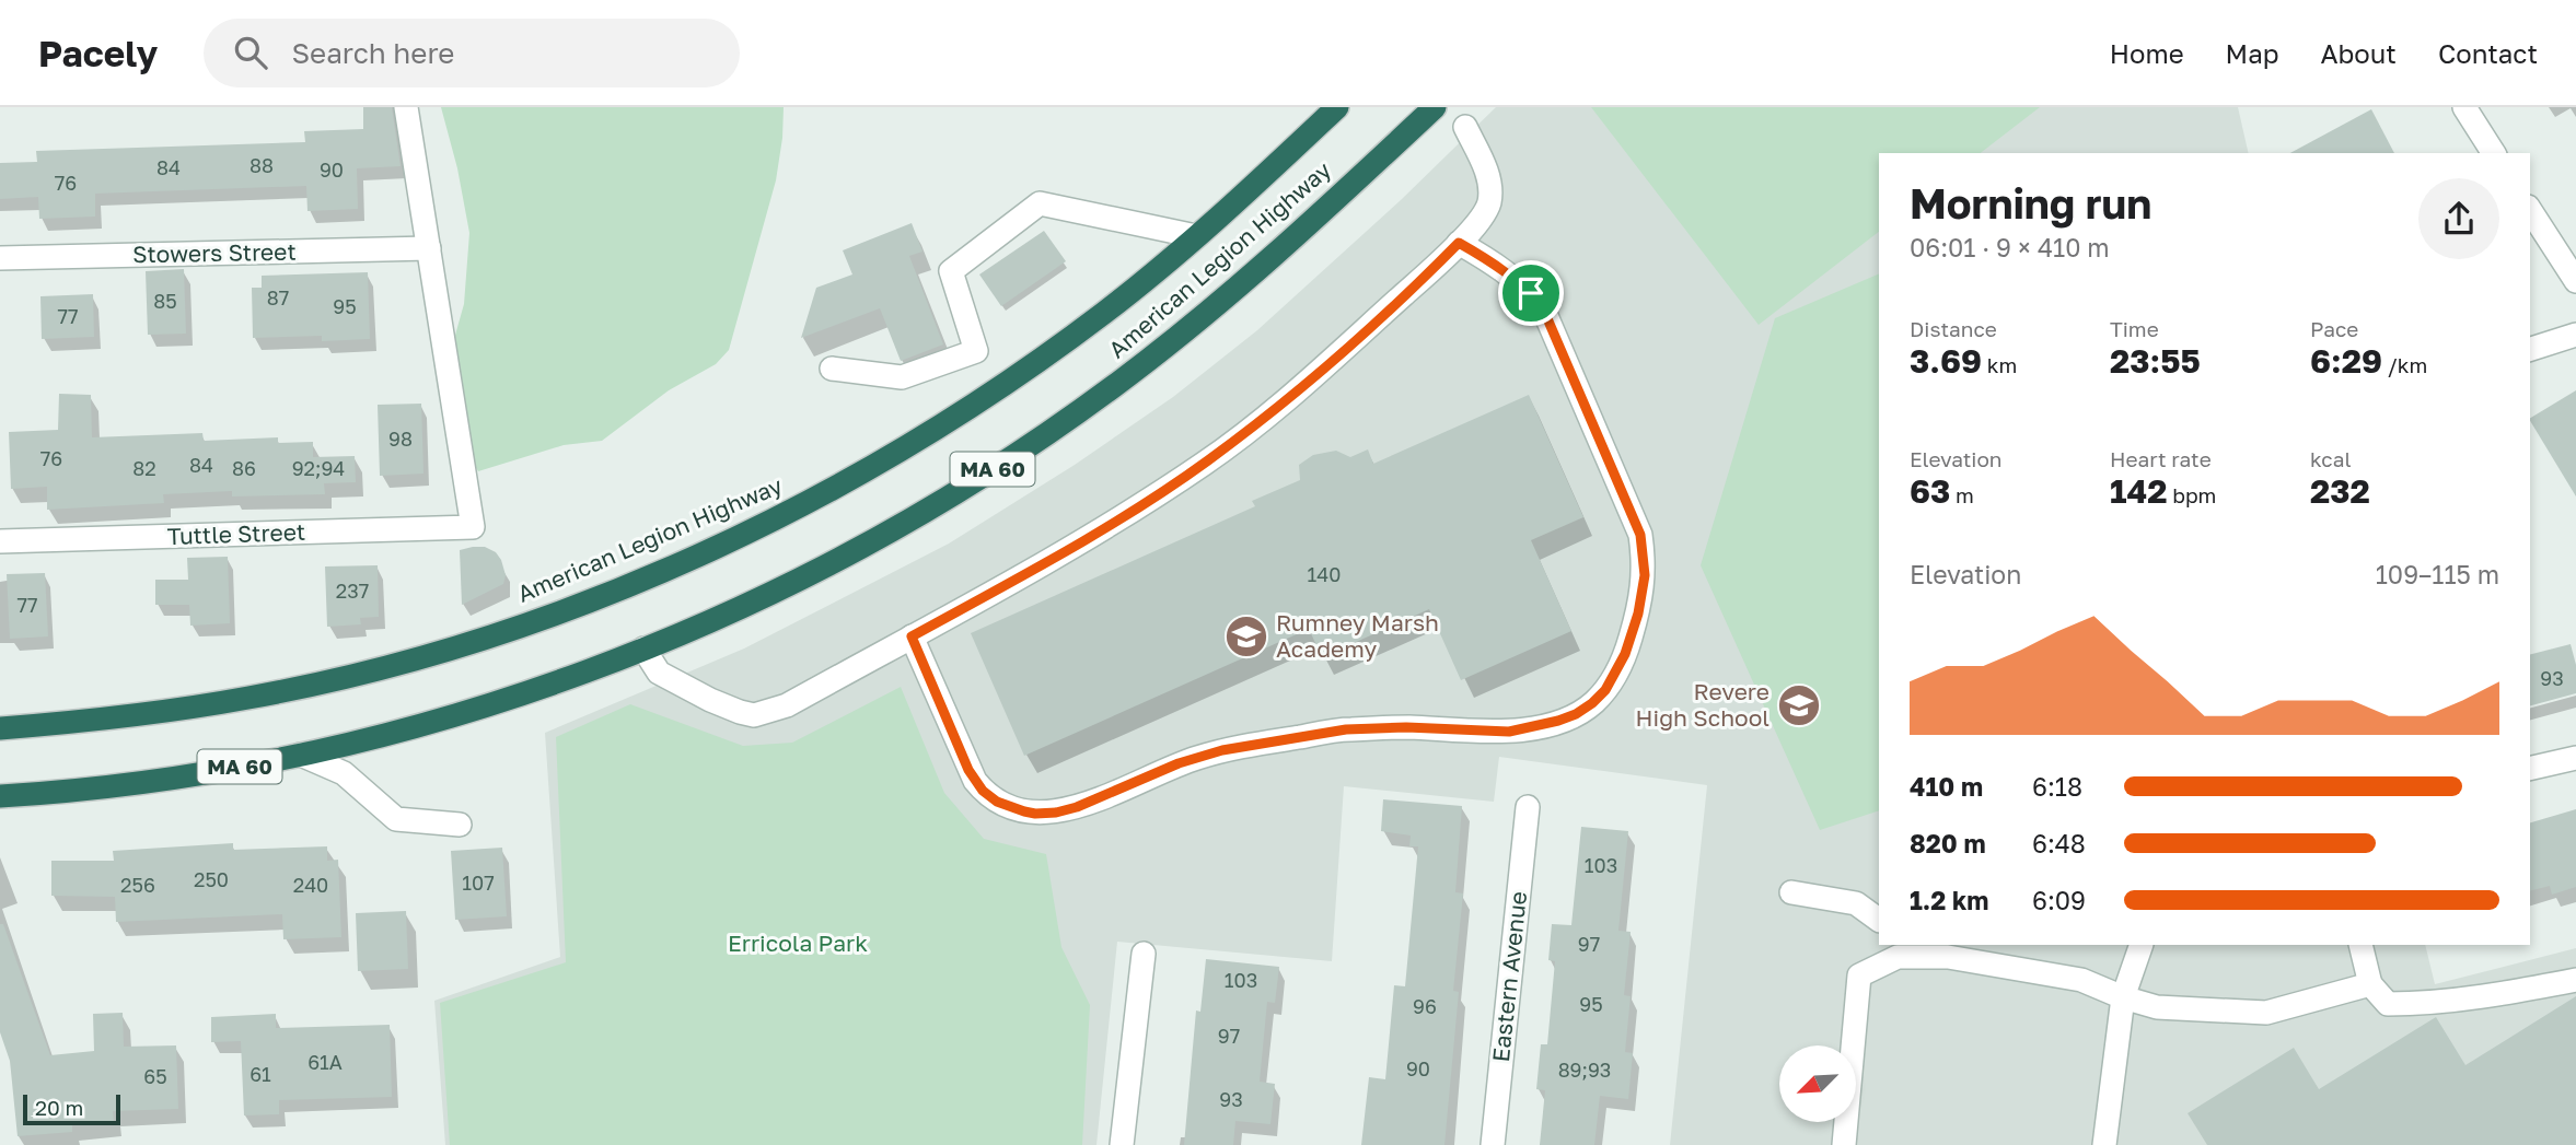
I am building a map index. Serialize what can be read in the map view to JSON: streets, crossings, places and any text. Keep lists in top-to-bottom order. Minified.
{"streets":{"highway":["American Legion Highway","MA 60"],"street":["Stowers Street","Tuttle Street","Eastern Avenue"]},"crossings":[["Stowers Street","Tuttle Street"]],"parks":["Erricola Park"],"places":{"school or university":["Rumney Marsh Academy","Revere High School"]},"house_numbers":["88","84","90","76","87","85","95","77","98","76","84","82","86","92;94","140","237","77","93","103","250","107","256","240","97","103","95","96","97","61A","90","89;93","61","65","93"],"scale_bar":"20 m","north":"bottom left","page":{"header":"Pacely","search":"Search here","nav":["Home","Map","About","Contact"],"heading":["Morning run","06:01 · 9 × 410 m"],"stats":[["Distance","3.69 km"],["Time","23:55"],["Pace","6:29 /km"],["Elevation","63 m"],["Heart rate","142 bpm"],["kcal","232"]],"chart":["Elevation","109–115 m"],"list":[{"name":"410 m","note":"6:18"},{"name":"820 m","note":"6:48"},{"name":"1.2 km","note":"6:09"}],"scale":"20 m"}}
